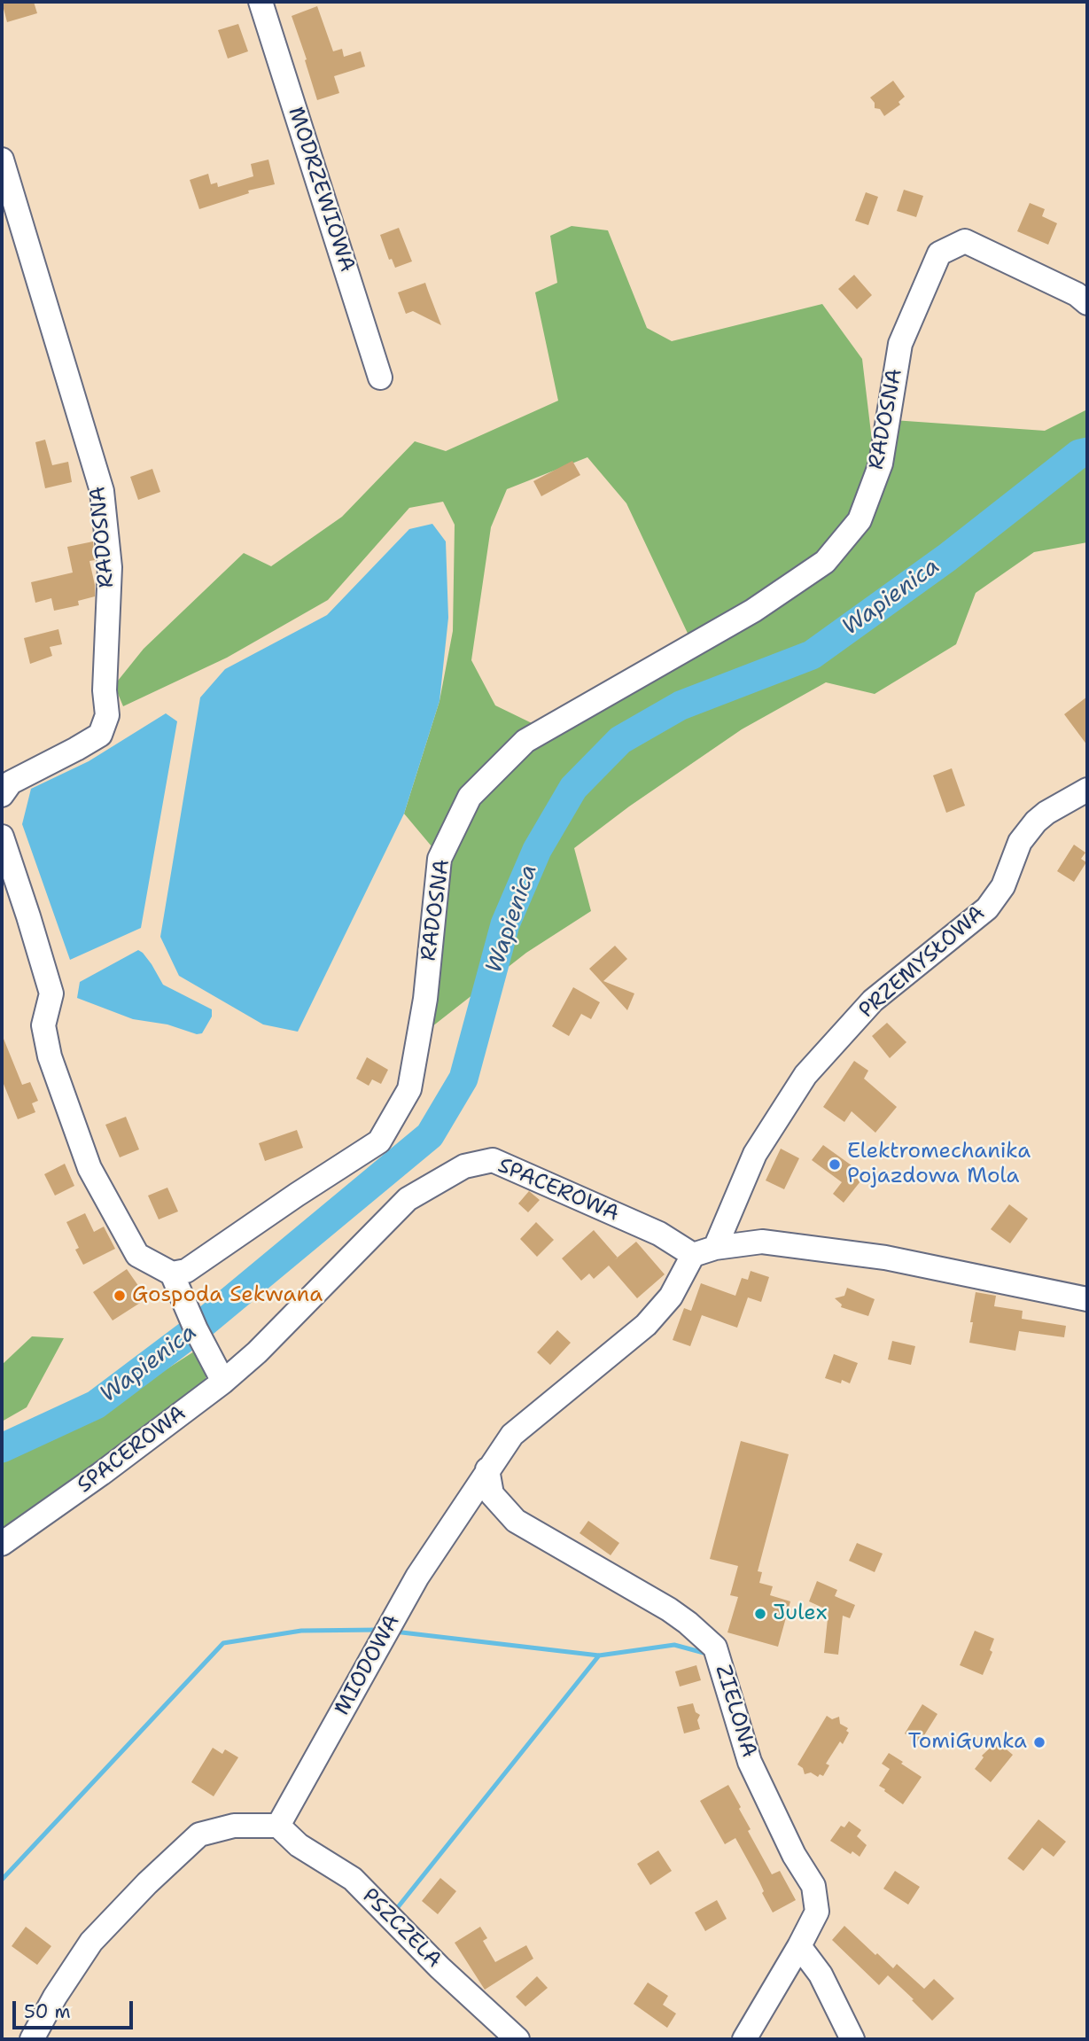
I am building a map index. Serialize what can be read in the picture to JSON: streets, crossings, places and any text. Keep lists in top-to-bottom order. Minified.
{"streets":{"street":["MODRZEWIOWA","RADOSNA","PRZEMYSŁOWA","SPACEROWA","MIODOWA","ZIELONA","PSZCZELA"]},"crossings":[["PRZEMYSŁOWA","SPACEROWA"],["PRZEMYSŁOWA","MIODOWA"],["SPACEROWA","MIODOWA"],["MIODOWA","ZIELONA"],["MIODOWA","PSZCZELA"]],"water":["Wapienica"],"places":["Elektromechanika Pojazdowa Mola","Gospoda Sekwana","Julex","TomiGumka"],"scale_bar":"50 m"}
